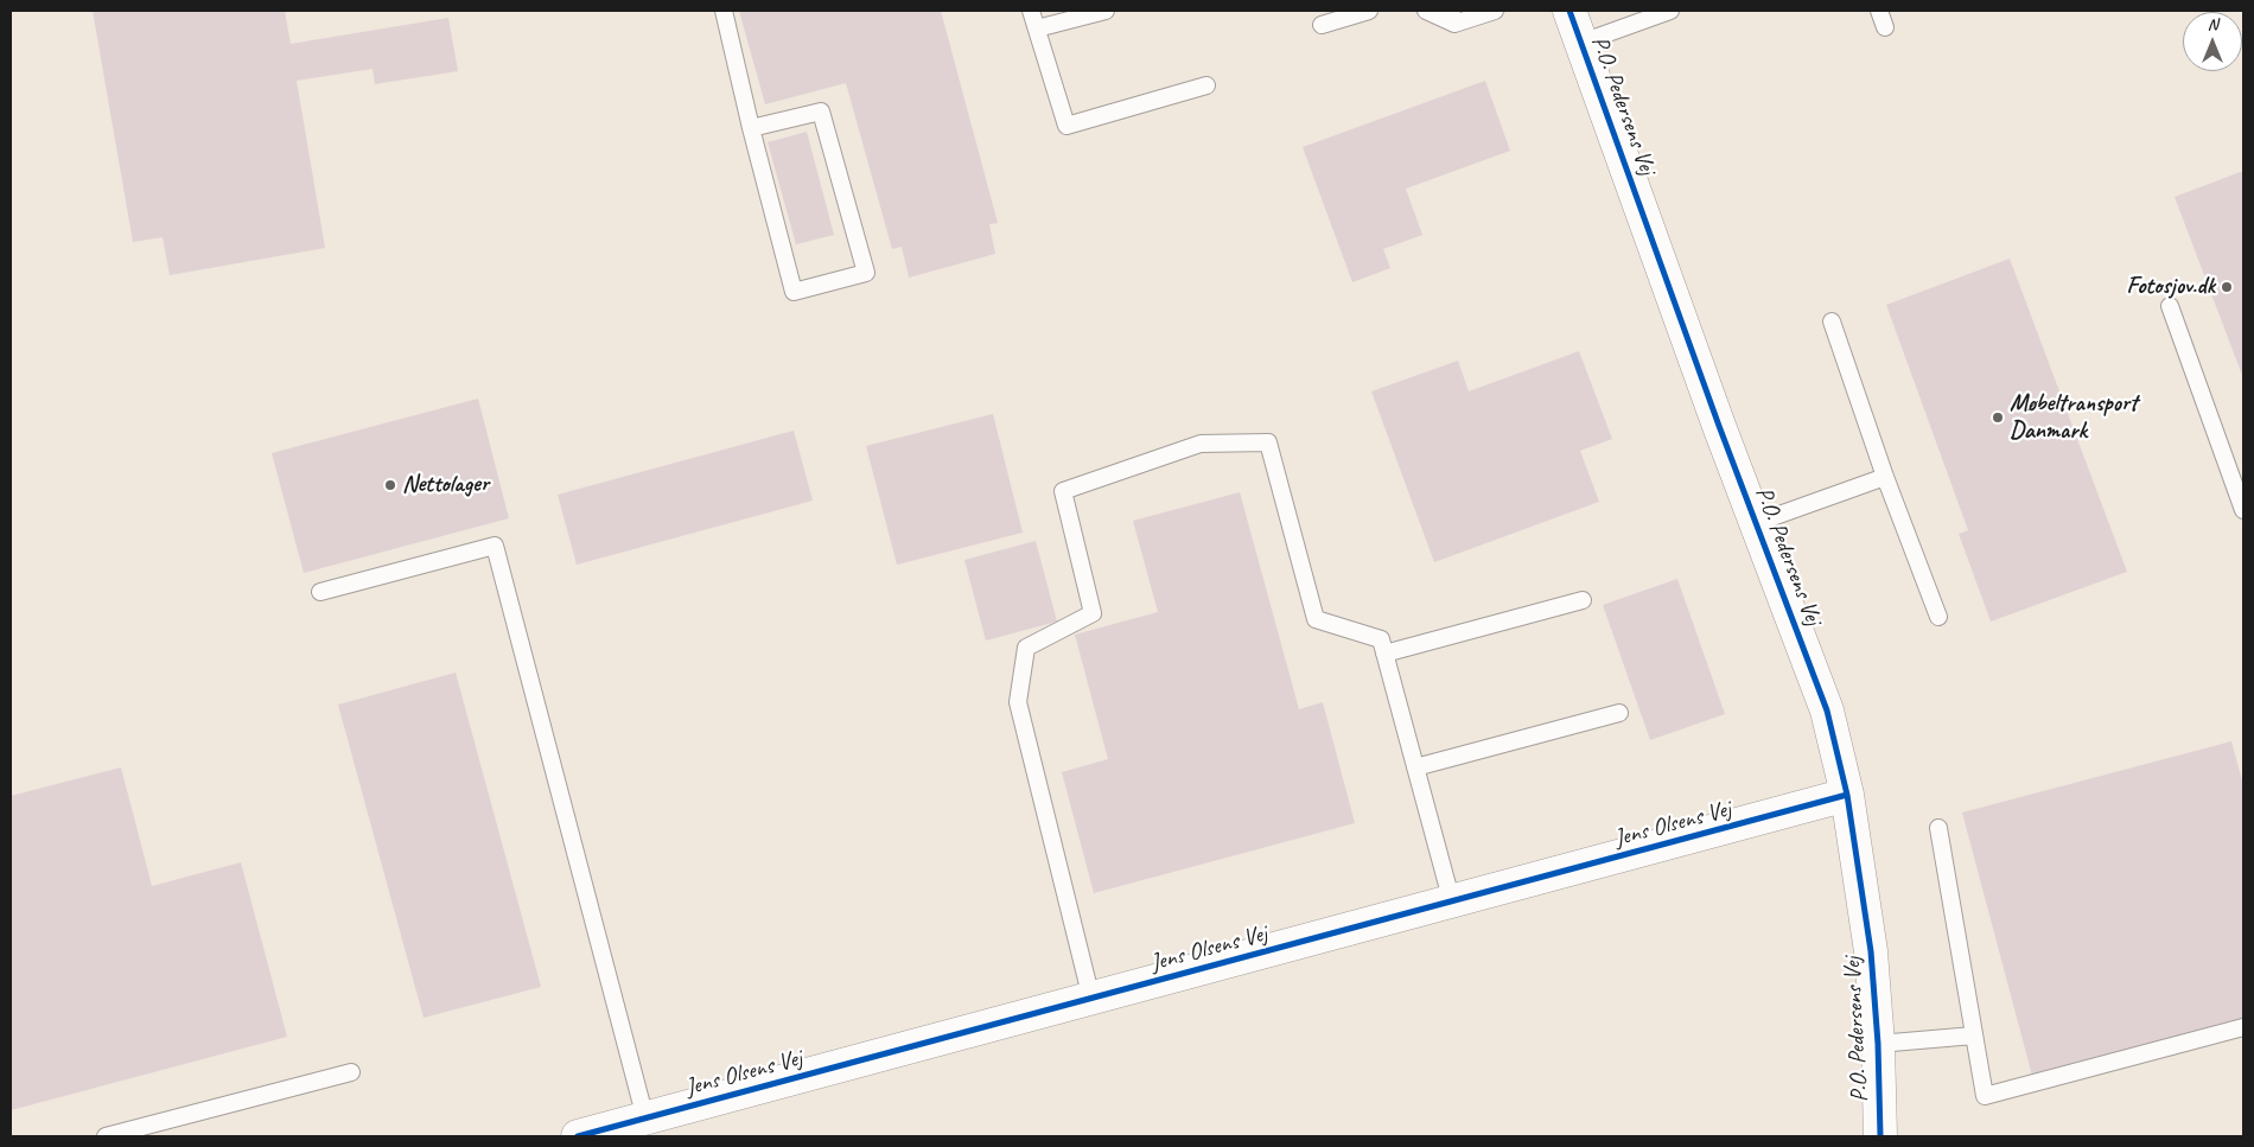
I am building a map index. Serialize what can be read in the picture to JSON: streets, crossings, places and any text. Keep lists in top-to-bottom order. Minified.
{"streets":{"street":["P.O. Pedersens Vej","Jens Olsens Vej"]},"crossings":[["P.O. Pedersens Vej","Jens Olsens Vej"]],"places":["Fotosjov.dk","Møbeltransport Danmark","Nettolager"],"north":"top"}
